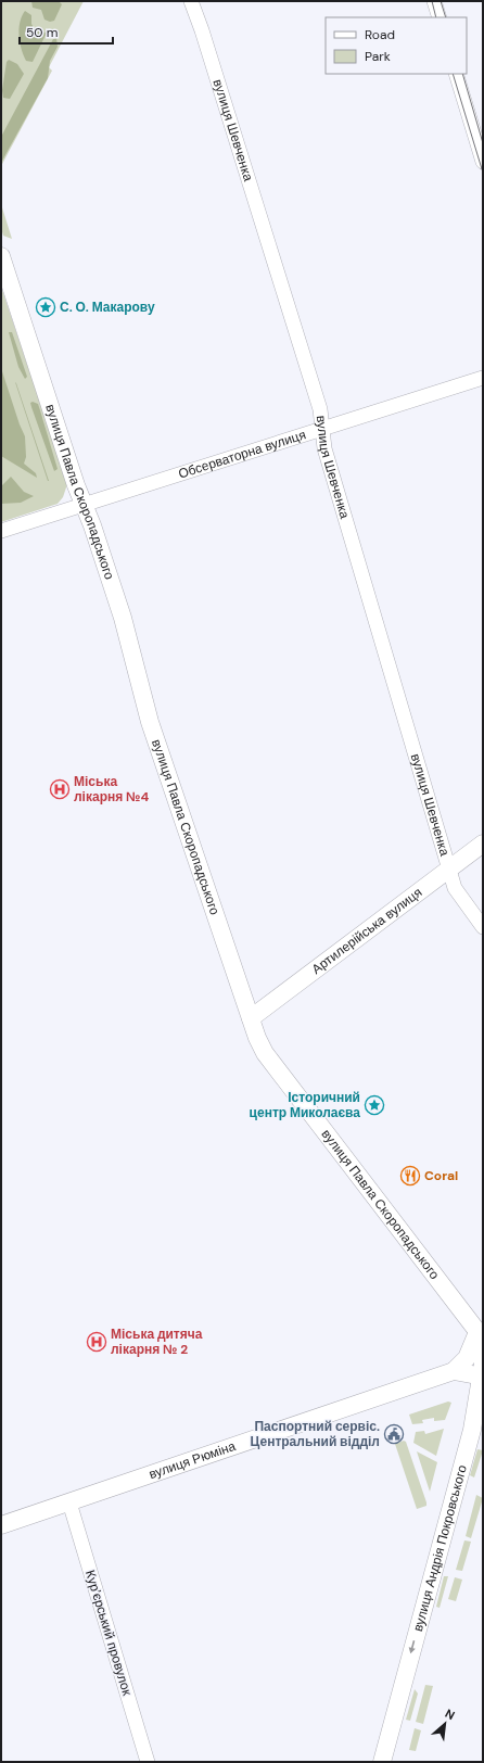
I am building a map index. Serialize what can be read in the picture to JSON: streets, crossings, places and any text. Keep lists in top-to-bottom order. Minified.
{"streets":{"street":["вулиця Шевченка","Обсерваторна вулиця","вулиця Павла Скоропадського","Артилерійська вулиця","вулиця Рюміна","вулиця Андрія Покровського","Курʼєрський провулок"]},"crossings":[["вулиця Шевченка","Обсерваторна вулиця"],["вулиця Шевченка","Артилерійська вулиця"],["Обсерваторна вулиця","вулиця Павла Скоропадського"],["вулиця Павла Скоропадського","Артилерійська вулиця"],["вулиця Павла Скоропадського","вулиця Андрія Покровського"],["вулиця Рюміна","вулиця Андрія Покровського"],["вулиця Рюміна","Курʼєрський провулок"]],"one_way":["вулиця Андрія Покровського"],"places":{"place":["С. О. Макарову","Історичний центр Миколаєва"],"hospital":["Міська лікарня №4","Міська дитяча лікарня № 2"],"restaurant":["Coral"],"public building":["Паспортний сервіс. Центральний відділ"]},"legend":["Road","Park"],"scale_bar":"50 m","north":"top right"}
